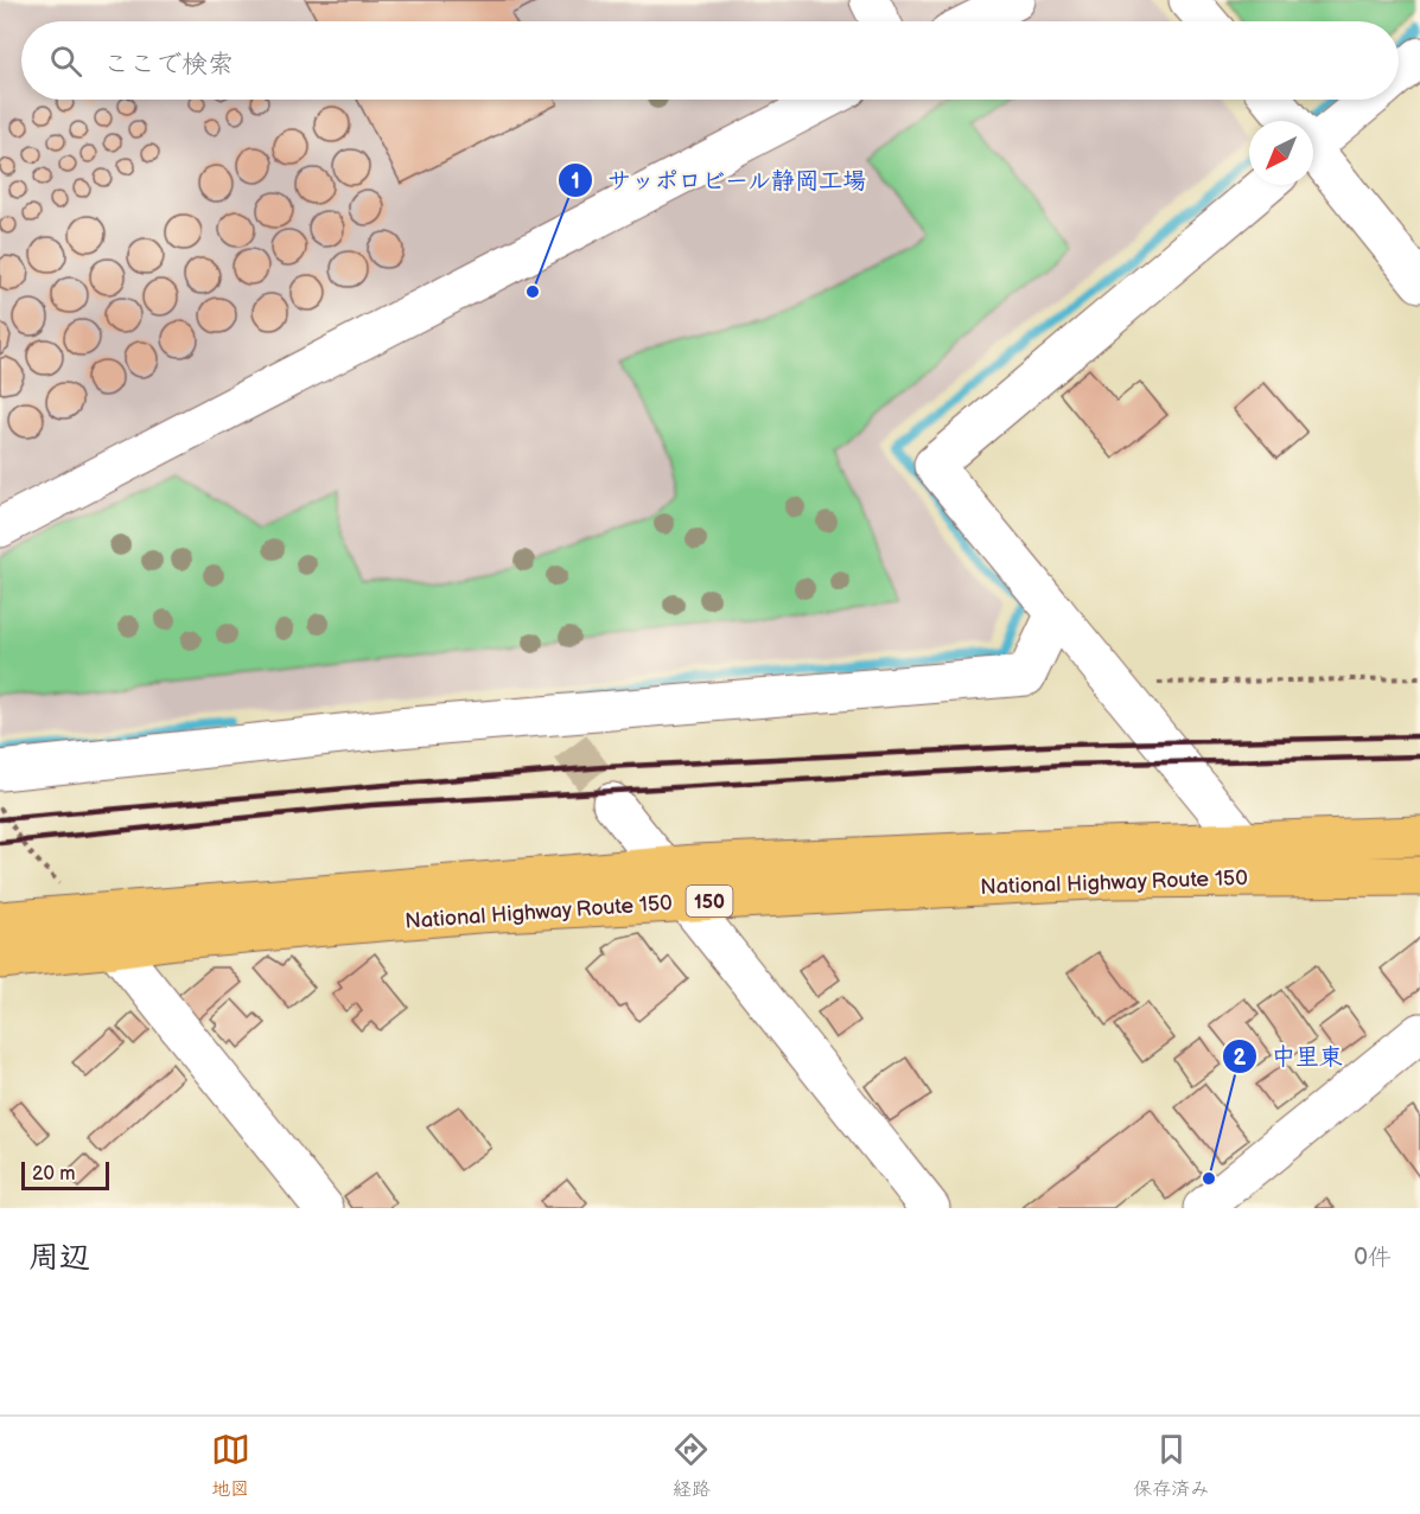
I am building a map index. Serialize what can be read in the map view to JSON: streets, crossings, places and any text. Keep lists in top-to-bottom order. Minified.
{"streets":{"highway":["National Highway Route 150","150"]},"places":["サッポロビール静岡工場","中里東"],"scale_bar":"20 m","north":"bottom left","page":{"search":"ここで検索","scale":"20 m","heading":["周辺","0件"],"nav":["地図","経路","保存済み"]}}
